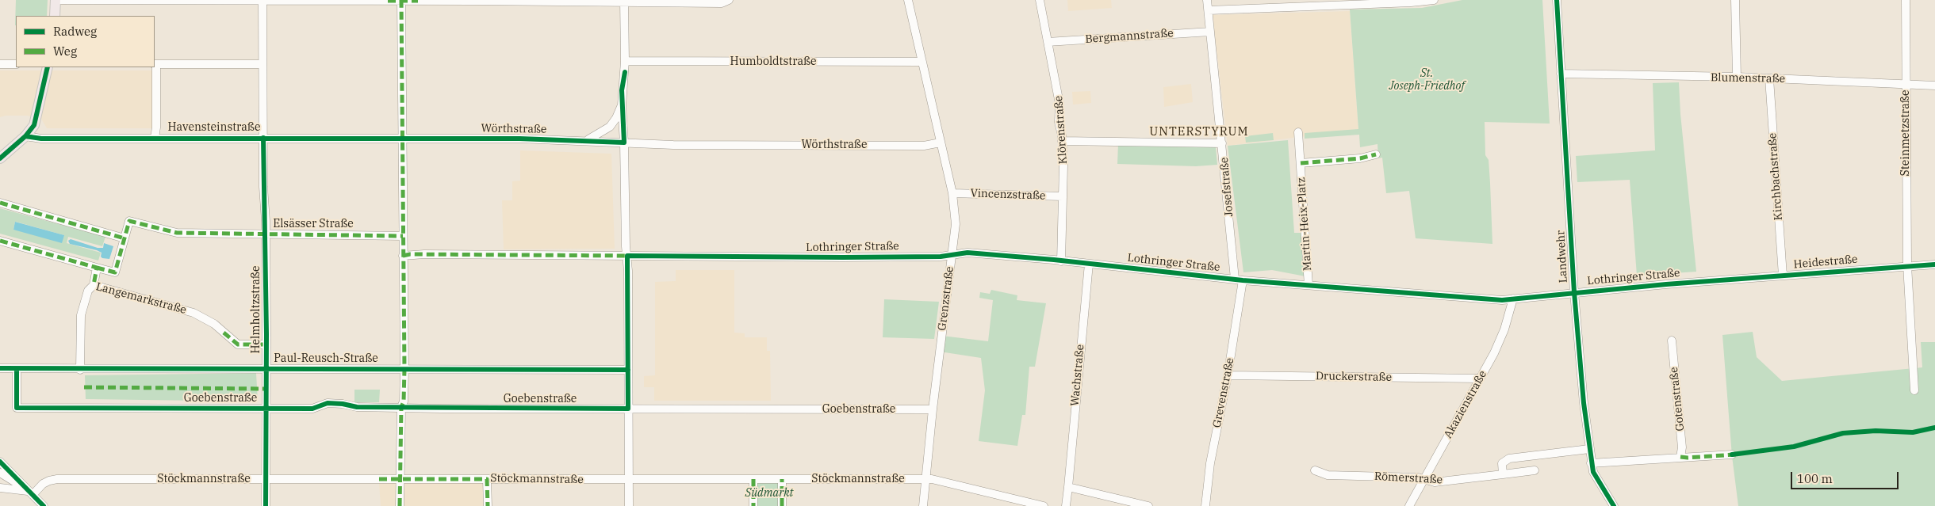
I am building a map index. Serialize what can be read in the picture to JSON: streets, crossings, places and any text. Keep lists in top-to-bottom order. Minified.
{"streets":{"street":["Bergmannstraße","Humboldtstraße","Blumenstraße","Havensteinstraße","Wörthstraße","Klörenstraße","Steinmetzstraße","Kirchbachstraße","Josefstraße","Vincenzstraße","Elsässer Straße","Martin-Heix-Platz","Lothringer Straße","Landwehr","Heidestraße","Langemarkstraße","Grenzstraße","Helmholtzstraße","Paul-Reusch-Straße","Wachstraße","Druckerstraße","Grevenstraße","Goebenstraße","Gotenstraße","Akazienstraße","Römerstraße","Stöckmannstraße"]},"crossings":[["Bergmannstraße","Klörenstraße"],["Bergmannstraße","Josefstraße"],["Humboldtstraße","Grenzstraße"],["Blumenstraße","Steinmetzstraße"],["Blumenstraße","Kirchbachstraße"],["Blumenstraße","Landwehr"],["Havensteinstraße","Wörthstraße"],["Havensteinstraße","Helmholtzstraße"],["Wörthstraße","Grenzstraße"],["Klörenstraße","Vincenzstraße"],["Klörenstraße","Lothringer Straße"],["Steinmetzstraße","Heidestraße"],["Kirchbachstraße","Heidestraße"],["Josefstraße","Lothringer Straße"],["Josefstraße","Grevenstraße"],["Vincenzstraße","Grenzstraße"],["Elsässer Straße","Helmholtzstraße"],["Martin-Heix-Platz","Lothringer Straße"],["Lothringer Straße","Landwehr"],["Lothringer Straße","Heidestraße"],["Lothringer Straße","Grenzstraße"],["Lothringer Straße","Wachstraße"],["Lothringer Straße","Grevenstraße"],["Lothringer Straße","Akazienstraße"],["Langemarkstraße","Helmholtzstraße"],["Langemarkstraße","Paul-Reusch-Straße"],["Grenzstraße","Goebenstraße"],["Grenzstraße","Stöckmannstraße"],["Helmholtzstraße","Paul-Reusch-Straße"],["Helmholtzstraße","Goebenstraße"],["Helmholtzstraße","Stöckmannstraße"],["Paul-Reusch-Straße","Goebenstraße"],["Druckerstraße","Grevenstraße"],["Druckerstraße","Akazienstraße"],["Akazienstraße","Römerstraße"]],"districts":["UNTERSTYRUM"],"parks":["St. Joseph-Friedhof","Südmarkt"],"legend":["Radweg","Weg"],"scale_bar":"100 m"}
